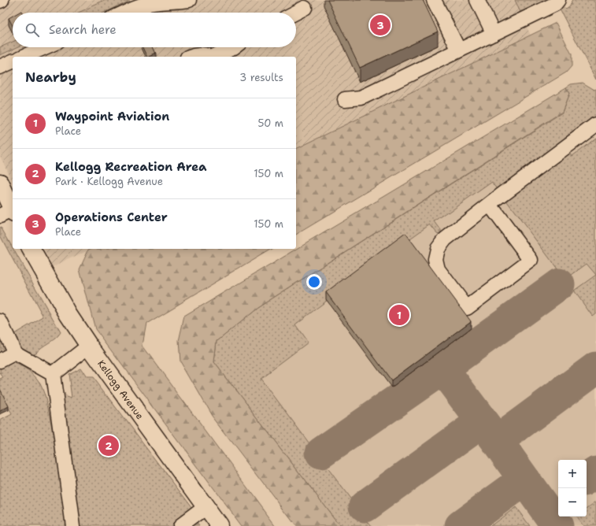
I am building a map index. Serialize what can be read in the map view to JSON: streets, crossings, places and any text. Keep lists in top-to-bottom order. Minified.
{"streets":{"main road":["Kellogg Avenue"]},"page":{"search":"Search here","pins":["3","1","2"],"heading":["Nearby","3 results"],"list":[{"mark":"1","name":"Waypoint Aviation","note":"Place","value":"50 m"},{"mark":"2","name":"Kellogg Recreation Area","note":"Park · Kellogg Avenue","value":"150 m"},{"mark":"3","name":"Operations Center","note":"Place","value":"150 m"}],"map_buttons":["+","−"]}}
